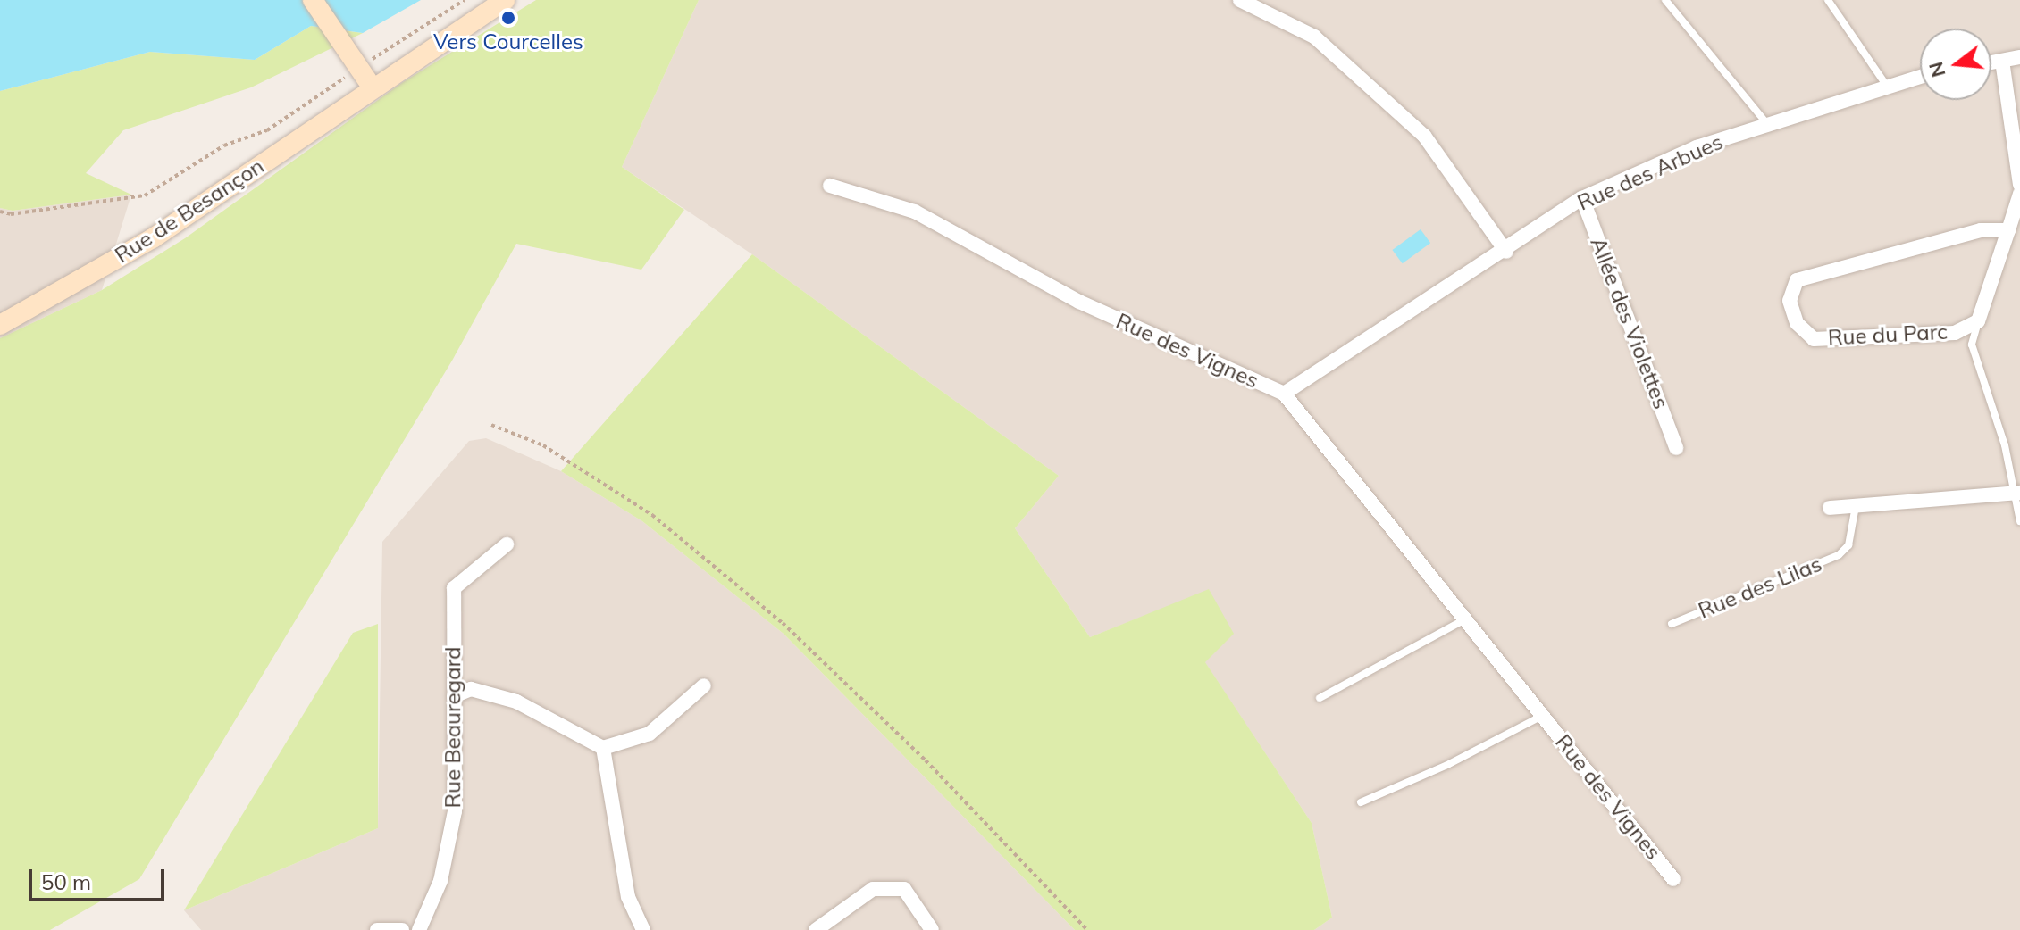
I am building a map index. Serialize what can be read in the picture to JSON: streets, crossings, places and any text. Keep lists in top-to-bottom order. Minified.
{"streets":{"main road":["Rue de Besançon"],"street":["Rue des Arbues","Allée des Violettes","Rue du Parc","Rue des Vignes","Rue Beauregard"],"lane":["Rue des Lilas"]},"crossings":[["Rue des Arbues","Allée des Violettes"],["Rue des Arbues","Rue des Vignes"]],"places":["Vers Courcelles"],"scale_bar":"50 m","north":"left"}
